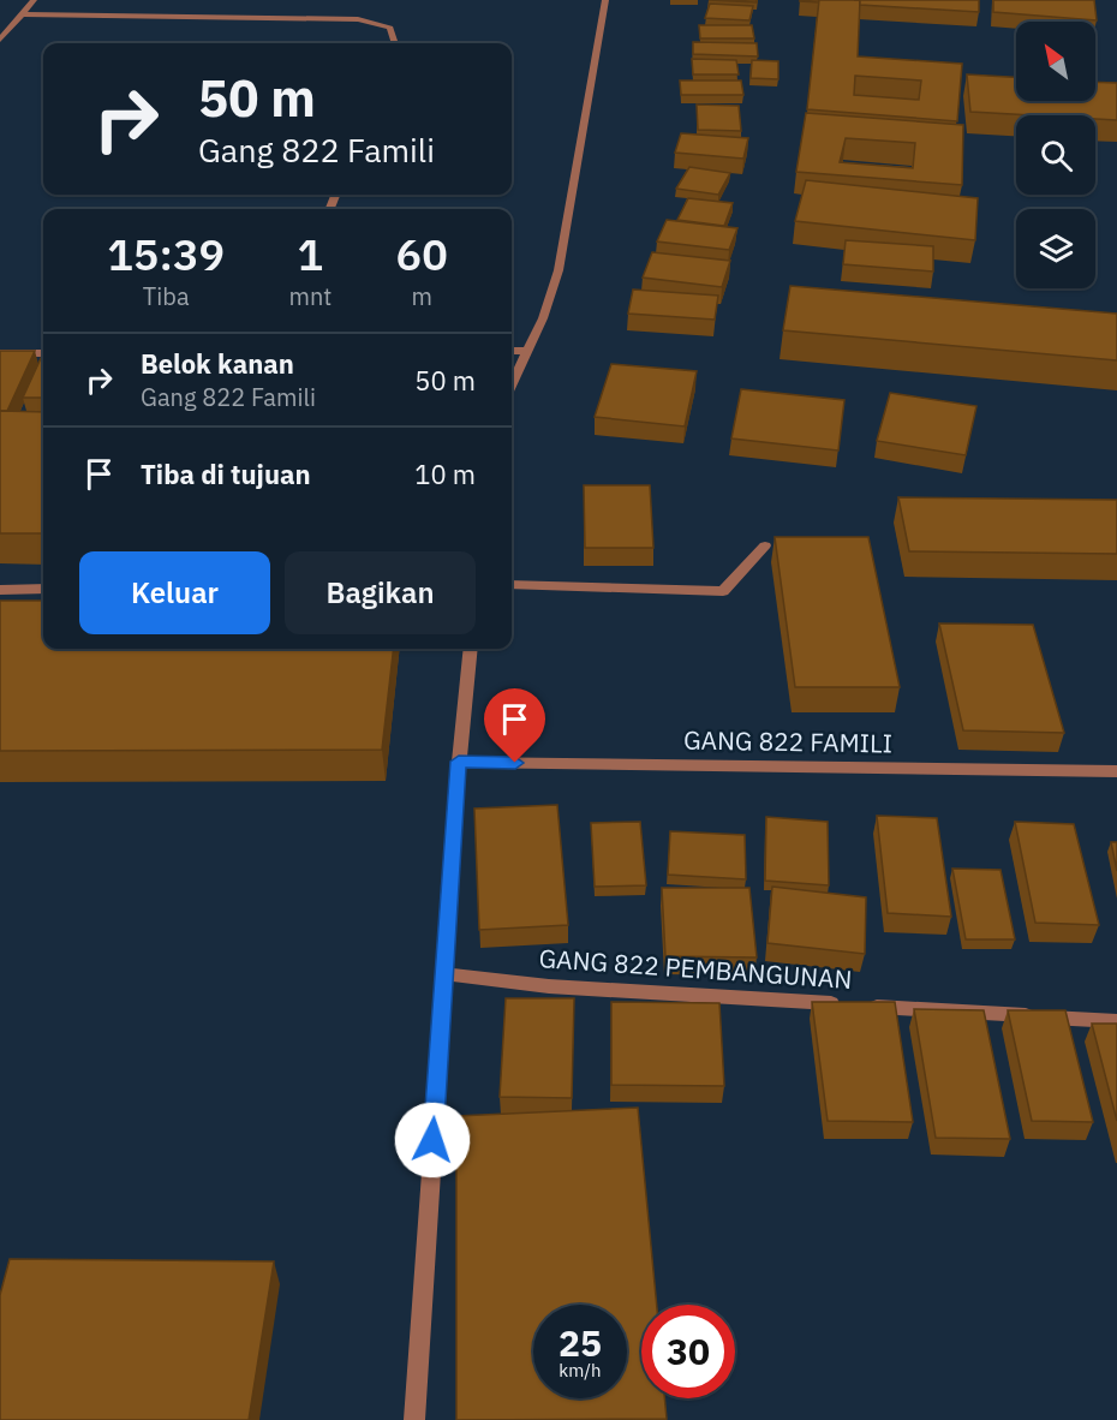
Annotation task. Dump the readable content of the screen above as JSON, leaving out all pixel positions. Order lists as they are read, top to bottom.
{
  "streets": {
    "street": ["GANG 822 FAMILI", "GANG 822 PEMBANGUNAN"]
  },
  "north": "top left",
  "page": {
    "turn": ["50 m", "Gang 822 Famili"],
    "eta": [
      "15:39",
      "Tiba",
      "1",
      "mnt",
      "60",
      "m"
    ],
    "list": [
      {
        "name": "Belok kanan",
        "note": "Gang 822 Famili",
        "value": "50 m"
      },
      {
        "name": "Tiba di tujuan",
        "value": "10 m"
      }
    ],
    "buttons": ["Keluar", "Bagikan"],
    "speed": "25 km/h",
    "limit": "30"
  }
}
